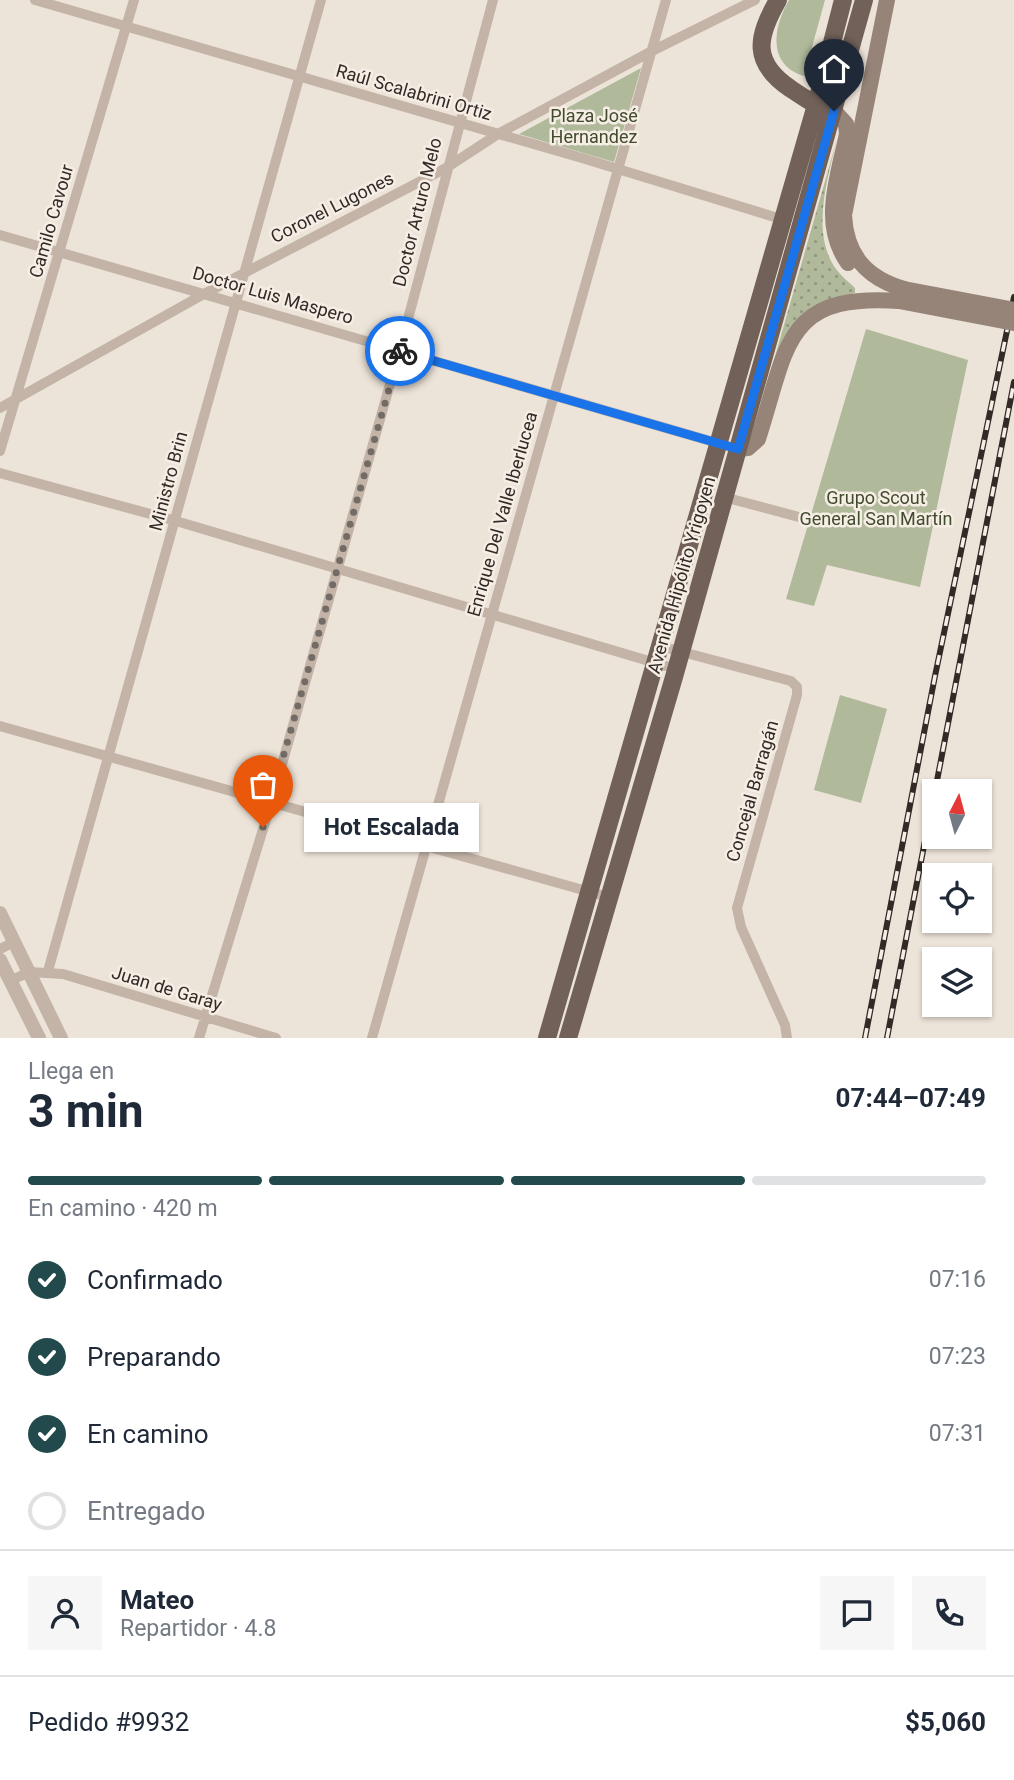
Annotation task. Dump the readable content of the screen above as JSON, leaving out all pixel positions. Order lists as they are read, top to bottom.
{
  "streets": {
    "main road": ["Avenida Hipólito Yrigoyen"],
    "street": [
      "Raúl Scalabrini Ortiz",
      "Coronel Lugones",
      "Doctor Arturo Melo",
      "Camilo Cavour",
      "Doctor Luis Maspero",
      "Ministro Brin",
      "Enrique Del Valle Iberlucea",
      "Concejal Barragán",
      "Juan de Garay"
    ]
  },
  "crossings": [
    ["Raúl Scalabrini Ortiz", "Coronel Lugones"],
    ["Raúl Scalabrini Ortiz", "Doctor Arturo Melo"],
    ["Raúl Scalabrini Ortiz", "Camilo Cavour"],
    ["Raúl Scalabrini Ortiz", "Ministro Brin"],
    ["Raúl Scalabrini Ortiz", "Enrique Del Valle Iberlucea"],
    ["Raúl Scalabrini Ortiz", "Avenida Hipólito Yrigoyen"],
    ["Coronel Lugones", "Doctor Arturo Melo"],
    ["Coronel Lugones", "Camilo Cavour"],
    ["Coronel Lugones", "Doctor Luis Maspero"],
    ["Coronel Lugones", "Ministro Brin"],
    ["Coronel Lugones", "Enrique Del Valle Iberlucea"],
    ["Doctor Arturo Melo", "Doctor Luis Maspero"],
    ["Doctor Arturo Melo", "Juan de Garay"],
    ["Camilo Cavour", "Doctor Luis Maspero"],
    ["Doctor Luis Maspero", "Ministro Brin"],
    ["Doctor Luis Maspero", "Enrique Del Valle Iberlucea"],
    ["Doctor Luis Maspero", "Avenida Hipólito Yrigoyen"],
    ["Ministro Brin", "Juan de Garay"],
    ["Avenida Hipólito Yrigoyen", "Concejal Barragán"]
  ],
  "parks": ["Plaza José Hernandez", "Grupo Scout General San Martín"],
  "places": ["Hot Escalada"],
  "north": "top",
  "page": {
    "bubble": "Hot Escalada",
    "heading": ["3 min", "Llega en", "07:44–07:49"],
    "panel": [
      "Mateo",
      "Repartidor · 4.8",
      "Pedido #9932",
      "$5,060"
    ],
    "bar": "En camino · 420 m",
    "list": [
      ["Confirmado", "07:16"],
      ["Preparando", "07:23"],
      ["En camino", "07:31"],
      "Entregado"
    ]
  }
}
